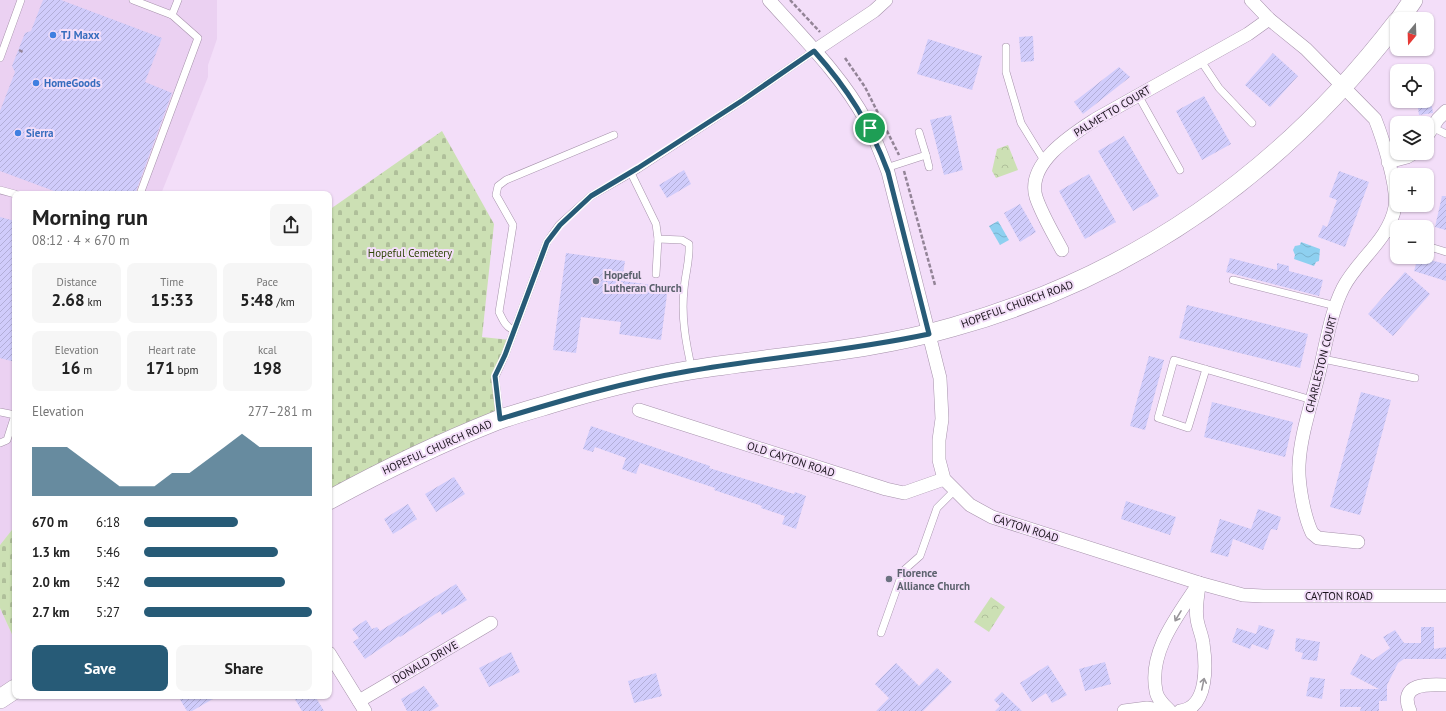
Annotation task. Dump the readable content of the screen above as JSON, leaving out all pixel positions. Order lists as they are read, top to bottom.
{
  "streets": {
    "main road": ["HOPEFUL CHURCH ROAD"],
    "street": [
      "PALMETTO COURT",
      "CHARLESTON COURT",
      "OLD CAYTON ROAD",
      "CAYTON ROAD",
      "DONALD DRIVE"
    ]
  },
  "crossings": [
    ["HOPEFUL CHURCH ROAD", "CHARLESTON COURT"],
    ["HOPEFUL CHURCH ROAD", "CAYTON ROAD"],
    ["OLD CAYTON ROAD", "CAYTON ROAD"]
  ],
  "parks": ["Hopeful Cemetery"],
  "places": [
    "TJ Maxx",
    "HomeGoods",
    "Sierra",
    "Hopeful Lutheran Church",
    "Florence Alliance Church"
  ],
  "north": "bottom",
  "page": {
    "map_buttons": ["+", "−"],
    "heading": ["Morning run", "08:12 · 4 × 670 m"],
    "stats": [
      ["Distance", "2.68 km"],
      ["Time", "15:33"],
      ["Pace", "5:48 /km"],
      ["Elevation", "16 m"],
      ["Heart rate", "171 bpm"],
      ["kcal", "198"]
    ],
    "chart": ["Elevation", "277–281 m"],
    "list": [
      {
        "name": "670 m",
        "note": "6:18"
      },
      {
        "name": "1.3 km",
        "note": "5:46"
      },
      {
        "name": "2.0 km",
        "note": "5:42"
      },
      {
        "name": "2.7 km",
        "note": "5:27"
      }
    ],
    "buttons": ["Save", "Share"]
  }
}
